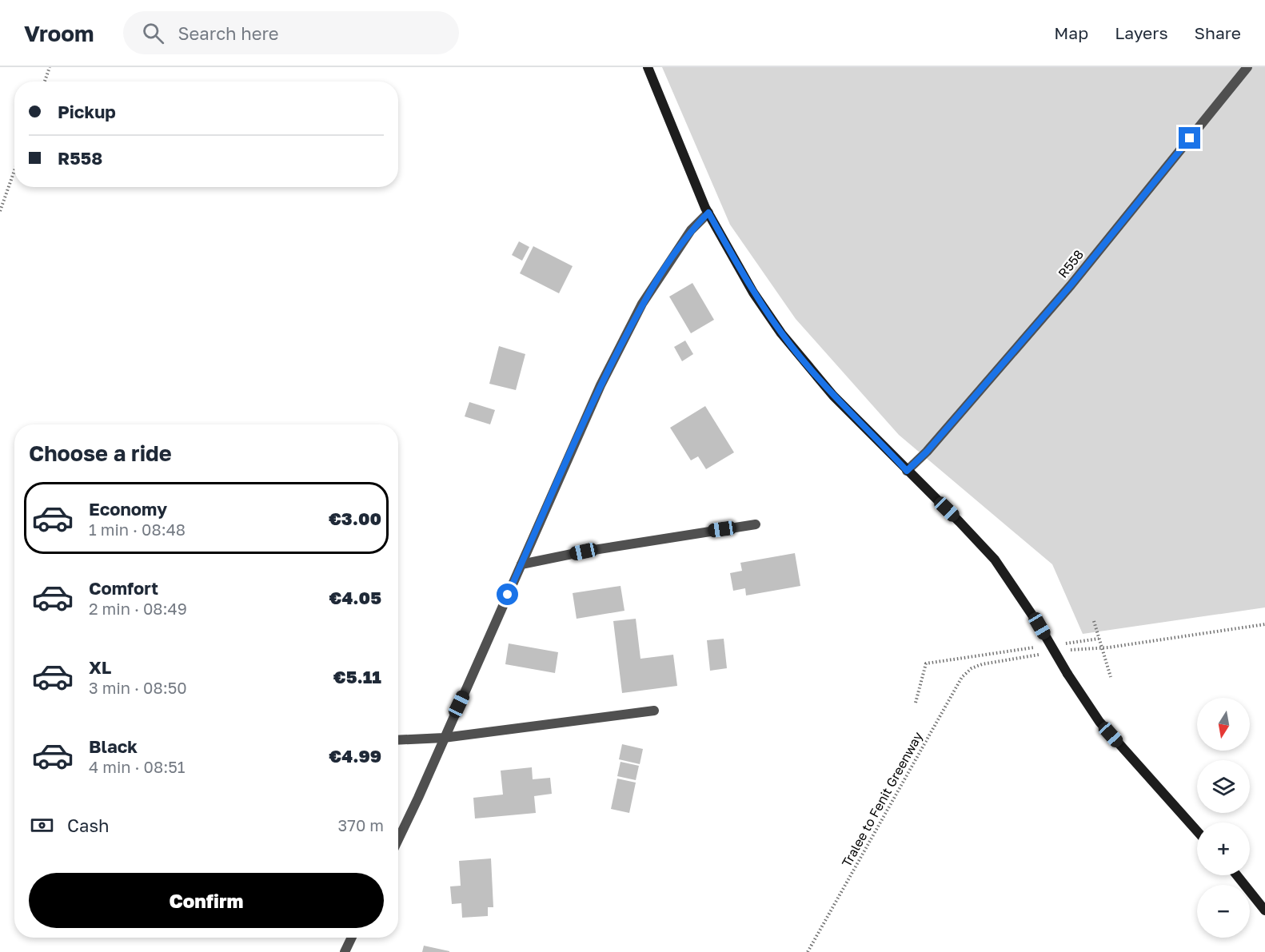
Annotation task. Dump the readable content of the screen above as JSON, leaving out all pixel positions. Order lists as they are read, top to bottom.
{
  "streets": {
    "street": ["R558"],
    "path": ["Tralee to Fenit Greenway"]
  },
  "north": "bottom",
  "page": {
    "header": "Vroom",
    "search": "Search here",
    "nav": ["Map", "Layers", "Share"],
    "banner": ["Pickup", "R558"],
    "heading": "Choose a ride",
    "list": [
      {
        "name": "Economy",
        "note": "1 min · 08:48",
        "value": "€3.00"
      },
      {
        "name": "Comfort",
        "note": "2 min · 08:49",
        "value": "€4.05"
      },
      {
        "name": "XL",
        "note": "3 min · 08:50",
        "value": "€5.11"
      },
      {
        "name": "Black",
        "note": "4 min · 08:51",
        "value": "€4.99"
      }
    ],
    "map_buttons": ["+", "−"],
    "pay": ["Cash", "370 m"],
    "buttons": "Confirm"
  }
}
